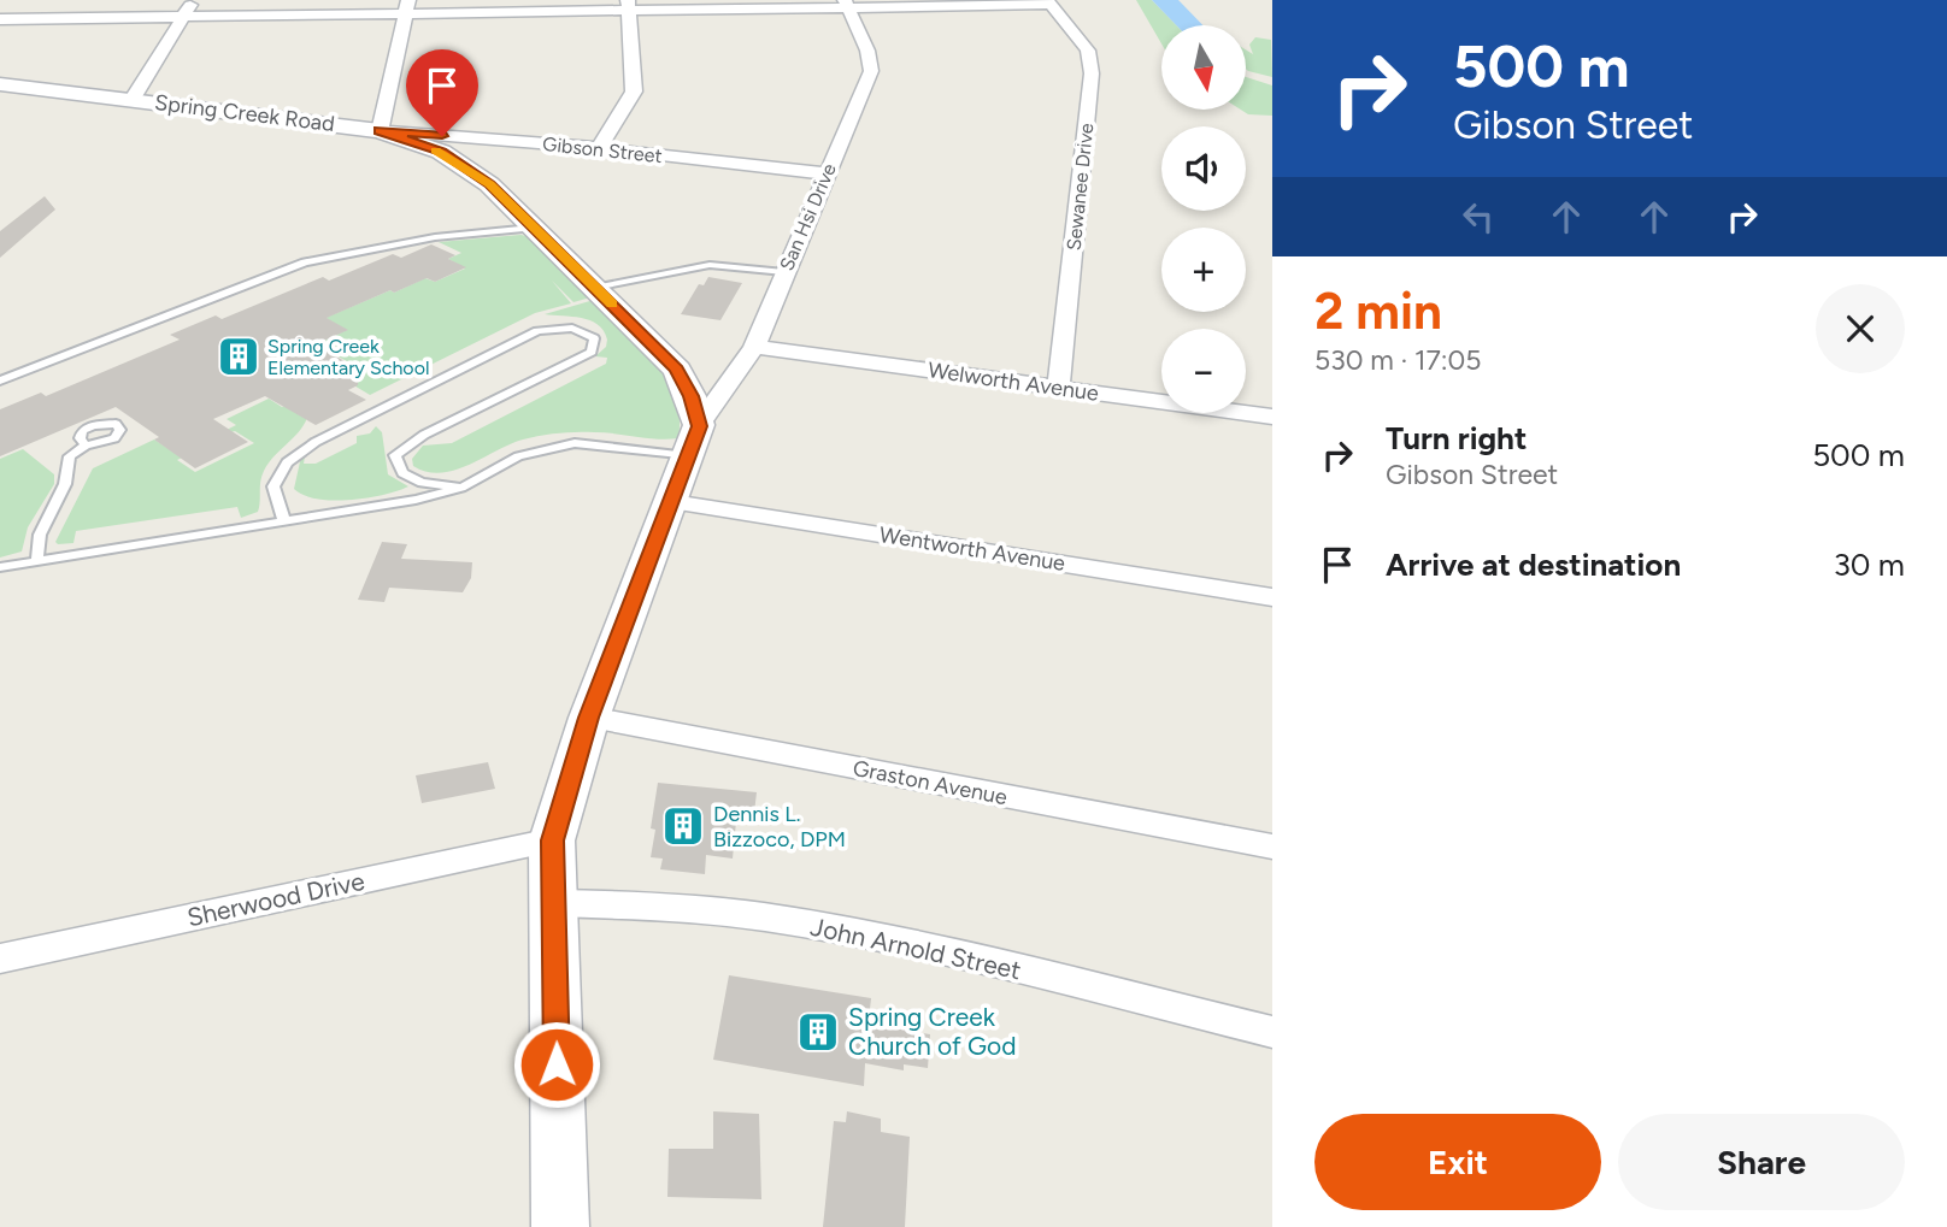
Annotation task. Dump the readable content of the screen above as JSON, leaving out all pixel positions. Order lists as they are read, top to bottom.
{
  "streets": {
    "street": [
      "Spring Creek Road",
      "Gibson Street",
      "Sewanee Drive",
      "San Hsi Drive",
      "Welworth Avenue",
      "Wentworth Avenue",
      "Graston Avenue",
      "Sherwood Drive",
      "John Arnold Street"
    ]
  },
  "crossings": [
    ["Spring Creek Road", "Gibson Street"],
    ["Spring Creek Road", "San Hsi Drive"],
    ["Gibson Street", "San Hsi Drive"],
    ["Sewanee Drive", "Welworth Avenue"],
    ["San Hsi Drive", "Welworth Avenue"]
  ],
  "places": {
    "building": ["Spring Creek Elementary School", "Dennis L. Bizzoco, DPM", "Spring Creek Church of God"]
  },
  "north": "bottom",
  "page": {
    "turn": ["500 m", "Gibson Street"],
    "map_buttons": ["+", "−"],
    "heading": ["2 min", "530 m · 17:05"],
    "list": [
      {
        "name": "Turn right",
        "note": "Gibson Street",
        "value": "500 m"
      },
      {
        "name": "Arrive at destination",
        "value": "30 m"
      }
    ],
    "buttons": ["Exit", "Share"]
  }
}
